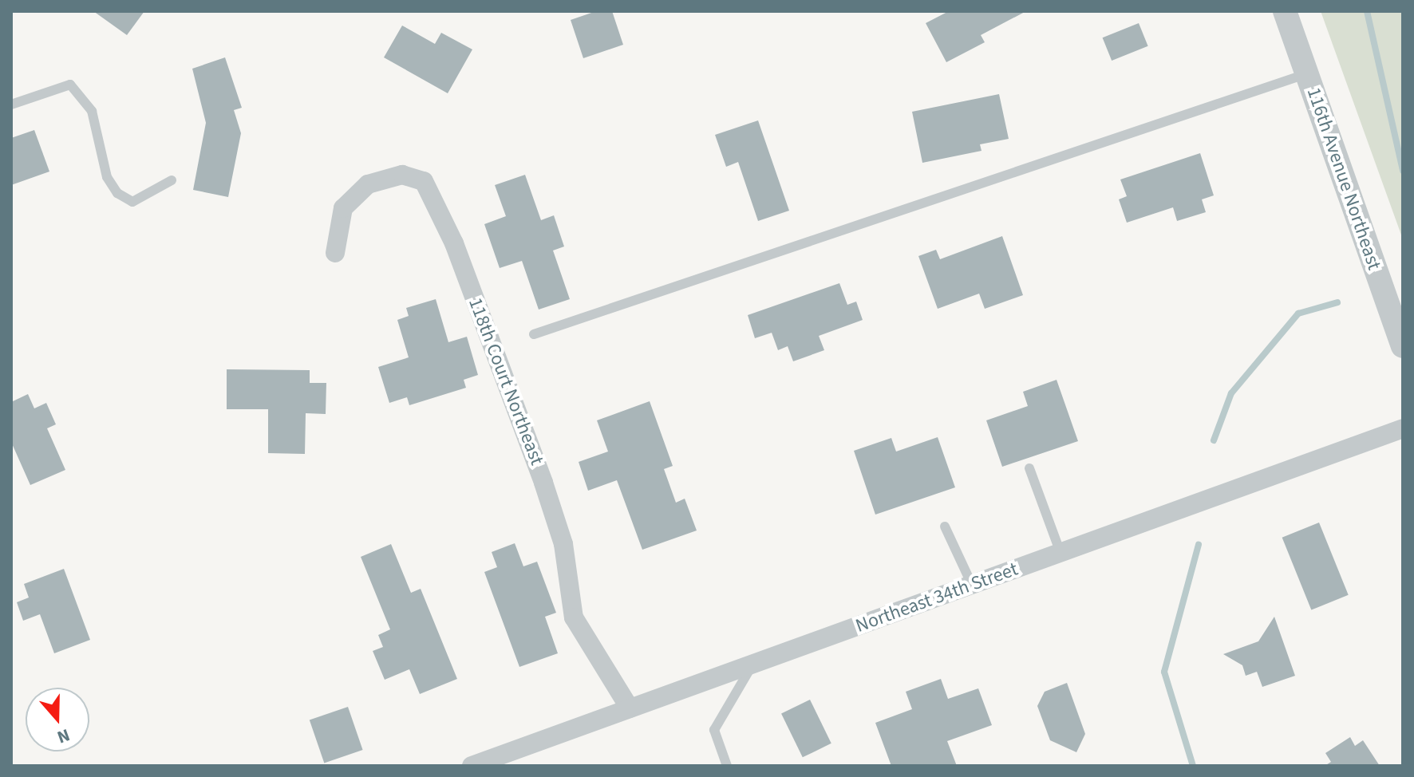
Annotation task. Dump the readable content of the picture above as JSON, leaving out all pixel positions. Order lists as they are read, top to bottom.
{
  "streets": {
    "street": ["116th Avenue Northeast", "118th Court Northeast", "Northeast 34th Street"]
  },
  "crossings": [
    ["118th Court Northeast", "Northeast 34th Street"]
  ],
  "north": "bottom"
}
